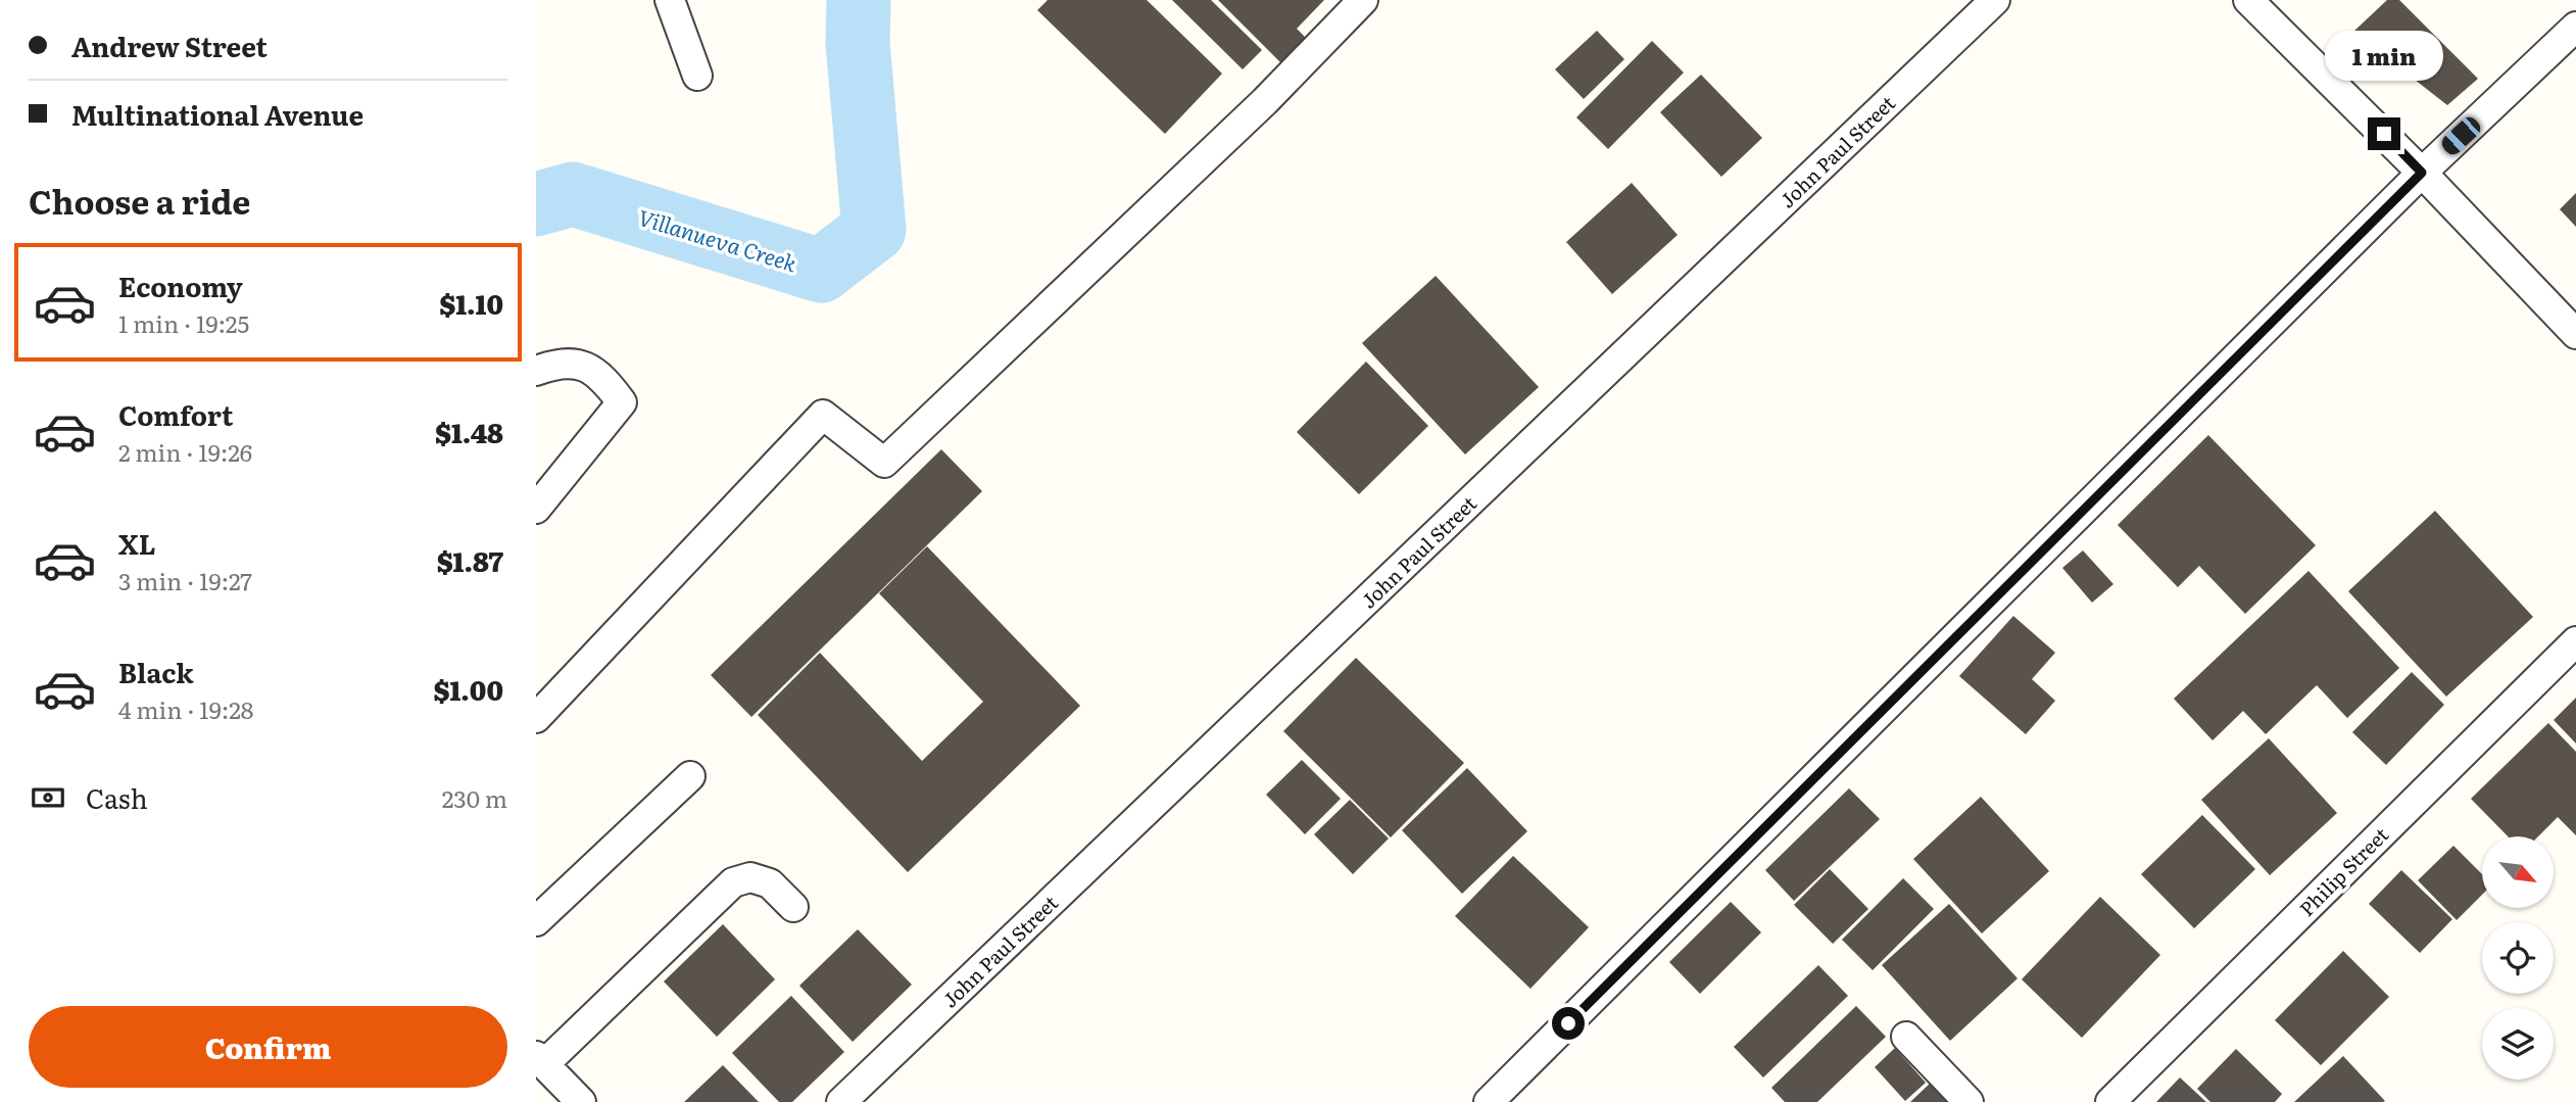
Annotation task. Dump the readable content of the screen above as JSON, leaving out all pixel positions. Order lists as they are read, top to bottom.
{
  "streets": {
    "street": ["John Paul Street", "Philip Street"]
  },
  "water": ["Villanueva Creek"],
  "north": "bottom right",
  "page": {
    "banner": ["Andrew Street", "Multinational Avenue"],
    "bubble": "1 min",
    "heading": "Choose a ride",
    "list": [
      {
        "name": "Economy",
        "note": "1 min · 19:25",
        "value": "$1.10"
      },
      {
        "name": "Comfort",
        "note": "2 min · 19:26",
        "value": "$1.48"
      },
      {
        "name": "XL",
        "note": "3 min · 19:27",
        "value": "$1.87"
      },
      {
        "name": "Black",
        "note": "4 min · 19:28",
        "value": "$1.00"
      }
    ],
    "pay": ["Cash", "230 m"],
    "buttons": "Confirm"
  }
}
